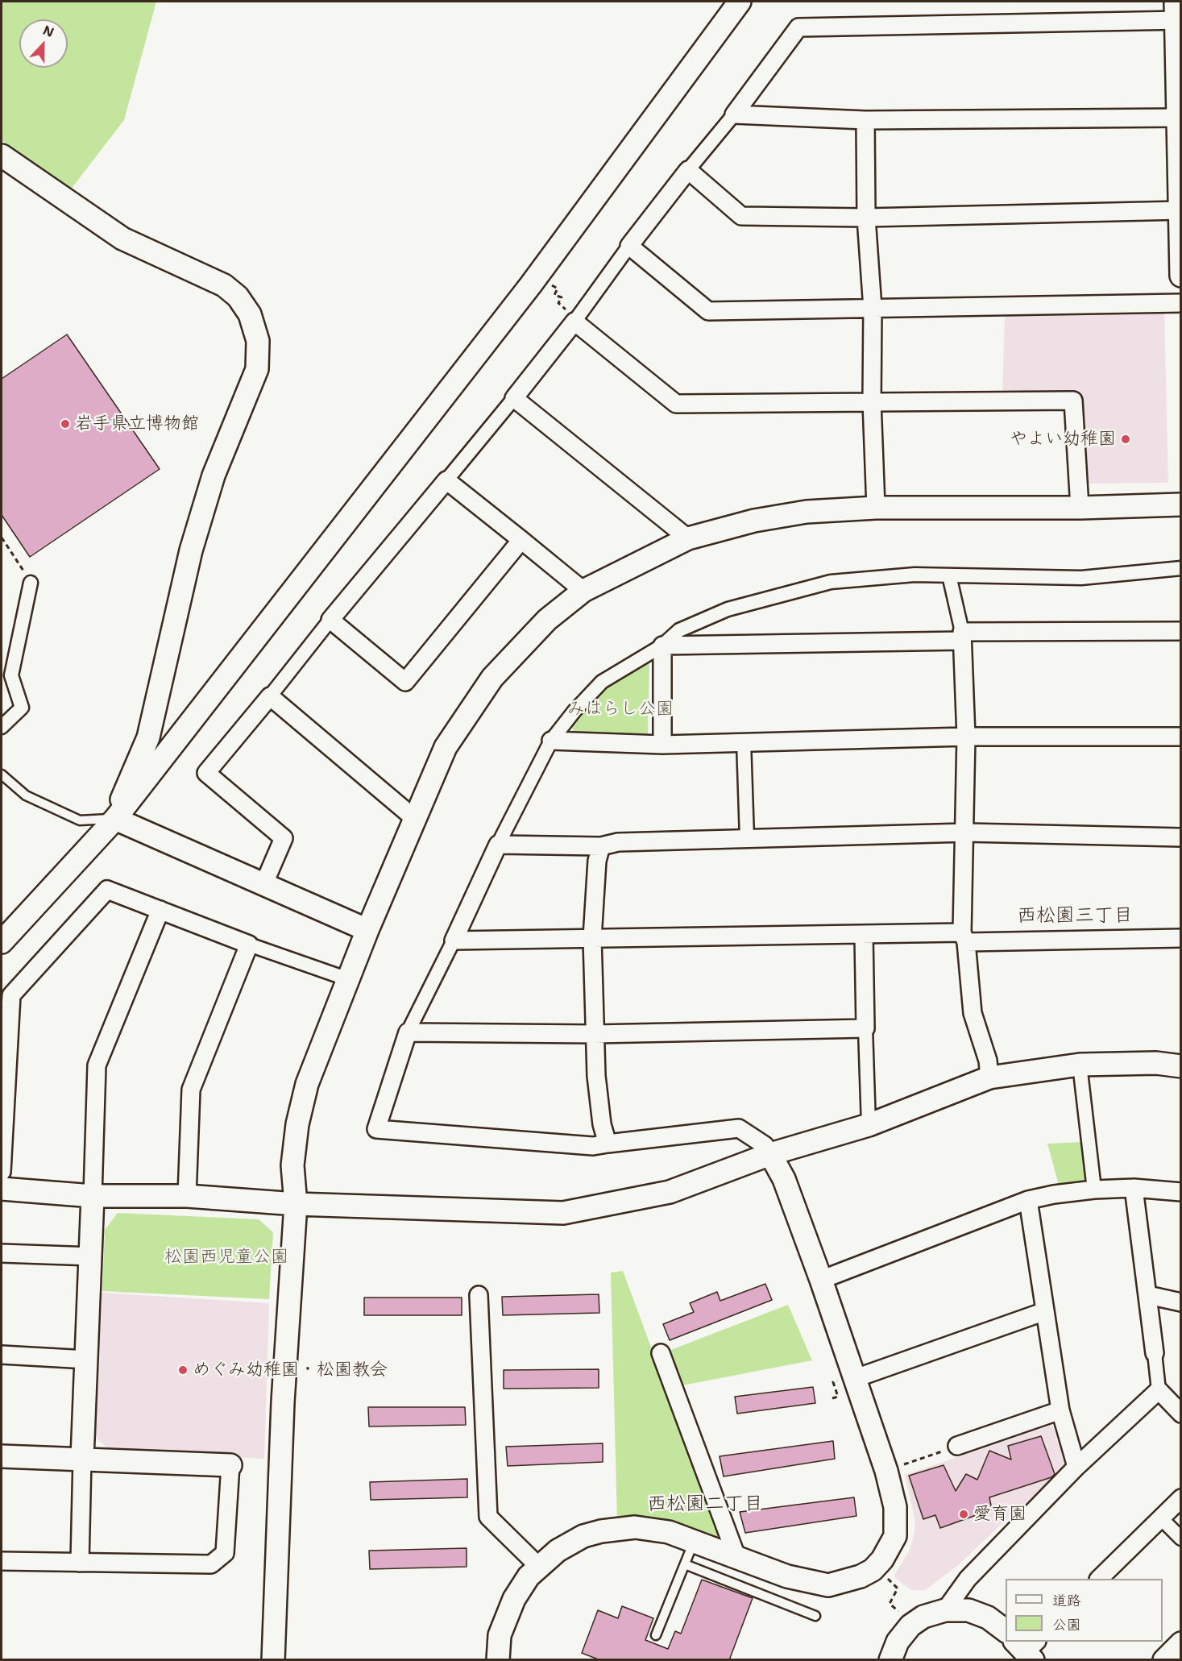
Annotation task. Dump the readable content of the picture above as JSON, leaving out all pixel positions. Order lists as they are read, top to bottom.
{
  "districts": ["西松園三丁目", "西松園二丁目"],
  "parks": ["みはらし公園", "松園西児童公園"],
  "places": [
    "岩手県立博物館",
    "やよい幼稚園",
    "めぐみ幼稚園・松園教会",
    "愛育園"
  ],
  "legend": ["道路", "公園"],
  "north": "top"
}
